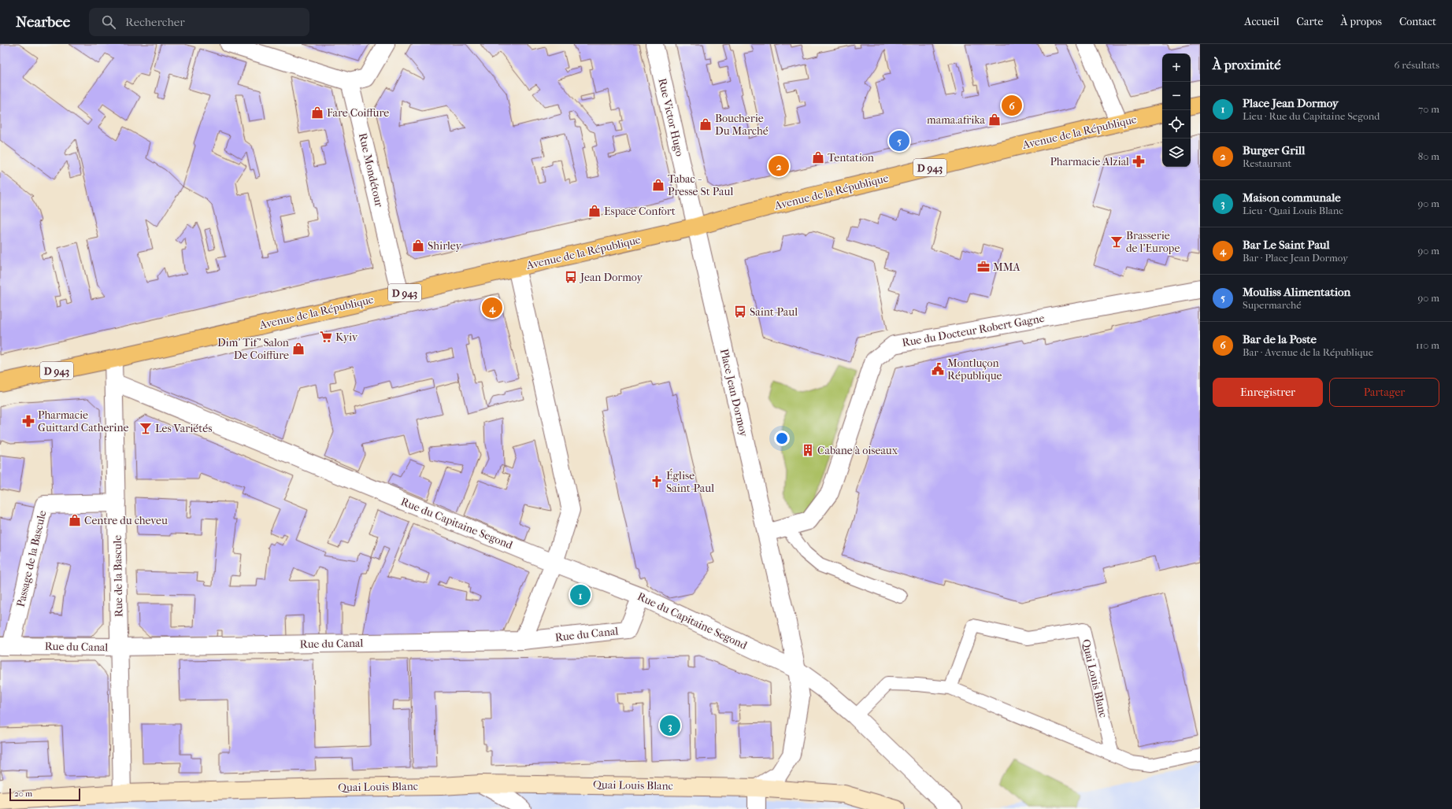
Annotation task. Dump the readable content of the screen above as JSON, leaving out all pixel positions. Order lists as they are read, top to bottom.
{
  "streets": {
    "main road": ["Avenue de la République", "D 943", "Quai Louis Blanc"],
    "street": [
      "Rue Victor Hugo",
      "Rue Mondétour",
      "Rue du Docteur Robert Gagne",
      "Place Jean Dormoy",
      "Rue du Capitaine Segond",
      "Passage de la Bascule",
      "Rue de la Bascule",
      "Rue du Canal"
    ]
  },
  "crossings": [
    ["Rue Victor Hugo", "Avenue de la République"],
    ["Rue Victor Hugo", "Place Jean Dormoy"],
    ["Avenue de la République", "Rue Mondétour"],
    ["Avenue de la République", "Place Jean Dormoy"],
    ["Avenue de la République", "Rue de la Bascule"],
    ["Rue du Docteur Robert Gagne", "Place Jean Dormoy"],
    ["Place Jean Dormoy", "Rue du Capitaine Segond"],
    ["Rue du Capitaine Segond", "Rue de la Bascule"],
    ["Rue du Capitaine Segond", "Rue du Canal"],
    ["Passage de la Bascule", "Rue de la Bascule"],
    ["Passage de la Bascule", "Rue du Canal"],
    ["Rue de la Bascule", "Rue du Canal"],
    ["Rue de la Bascule", "Quai Louis Blanc"]
  ],
  "places": {
    "shop": [
      "Fare Coiffure",
      "mama.afrika",
      "Boucherie Du Marché",
      "Tentation",
      "Tabac - Presse St Paul",
      "Espace Confort",
      "Shirley",
      "Dim' Tif' Salon De Coiffure",
      "Centre du cheveu"
    ],
    "pharmacy": ["Pharmacie Alzial", "Pharmacie Guittard Catherine"],
    "bar": ["Brasserie de l'Europe", "Les Variétés"],
    "office": ["MMA"],
    "bus stop": ["Jean Dormoy", "Saint-Paul"],
    "supermarket": ["Kyiv"],
    "public building": ["Montluçon République"],
    "building": ["Cabane à oiseaux"],
    "church": ["Église Saint-Paul"]
  },
  "scale_bar": "20 m",
  "page": {
    "header": "Nearbee",
    "search": "Rechercher",
    "nav": [
      "Accueil",
      "Carte",
      "À propos",
      "Contact"
    ],
    "heading": ["À proximité", "6 résultats"],
    "map_buttons": ["+", "−"],
    "list": [
      {
        "mark": "1",
        "name": "Place Jean Dormoy",
        "note": "Lieu · Rue du Capitaine Segond",
        "value": "70 m"
      },
      {
        "mark": "2",
        "name": "Burger Grill",
        "note": "Restaurant",
        "value": "80 m"
      },
      {
        "mark": "3",
        "name": "Maison communale",
        "note": "Lieu · Quai Louis Blanc",
        "value": "90 m"
      },
      {
        "mark": "4",
        "name": "Bar Le Saint Paul",
        "note": "Bar · Place Jean Dormoy",
        "value": "90 m"
      },
      {
        "mark": "5",
        "name": "Mouliss Alimentation",
        "note": "Supermarché",
        "value": "90 m"
      },
      {
        "mark": "6",
        "name": "Bar de la Poste",
        "note": "Bar · Avenue de la République",
        "value": "110 m"
      }
    ],
    "pins": [
      "6",
      "5",
      "2",
      "4",
      "1",
      "3"
    ],
    "buttons": ["Enregistrer", "Partager"],
    "scale": "20 m"
  }
}
